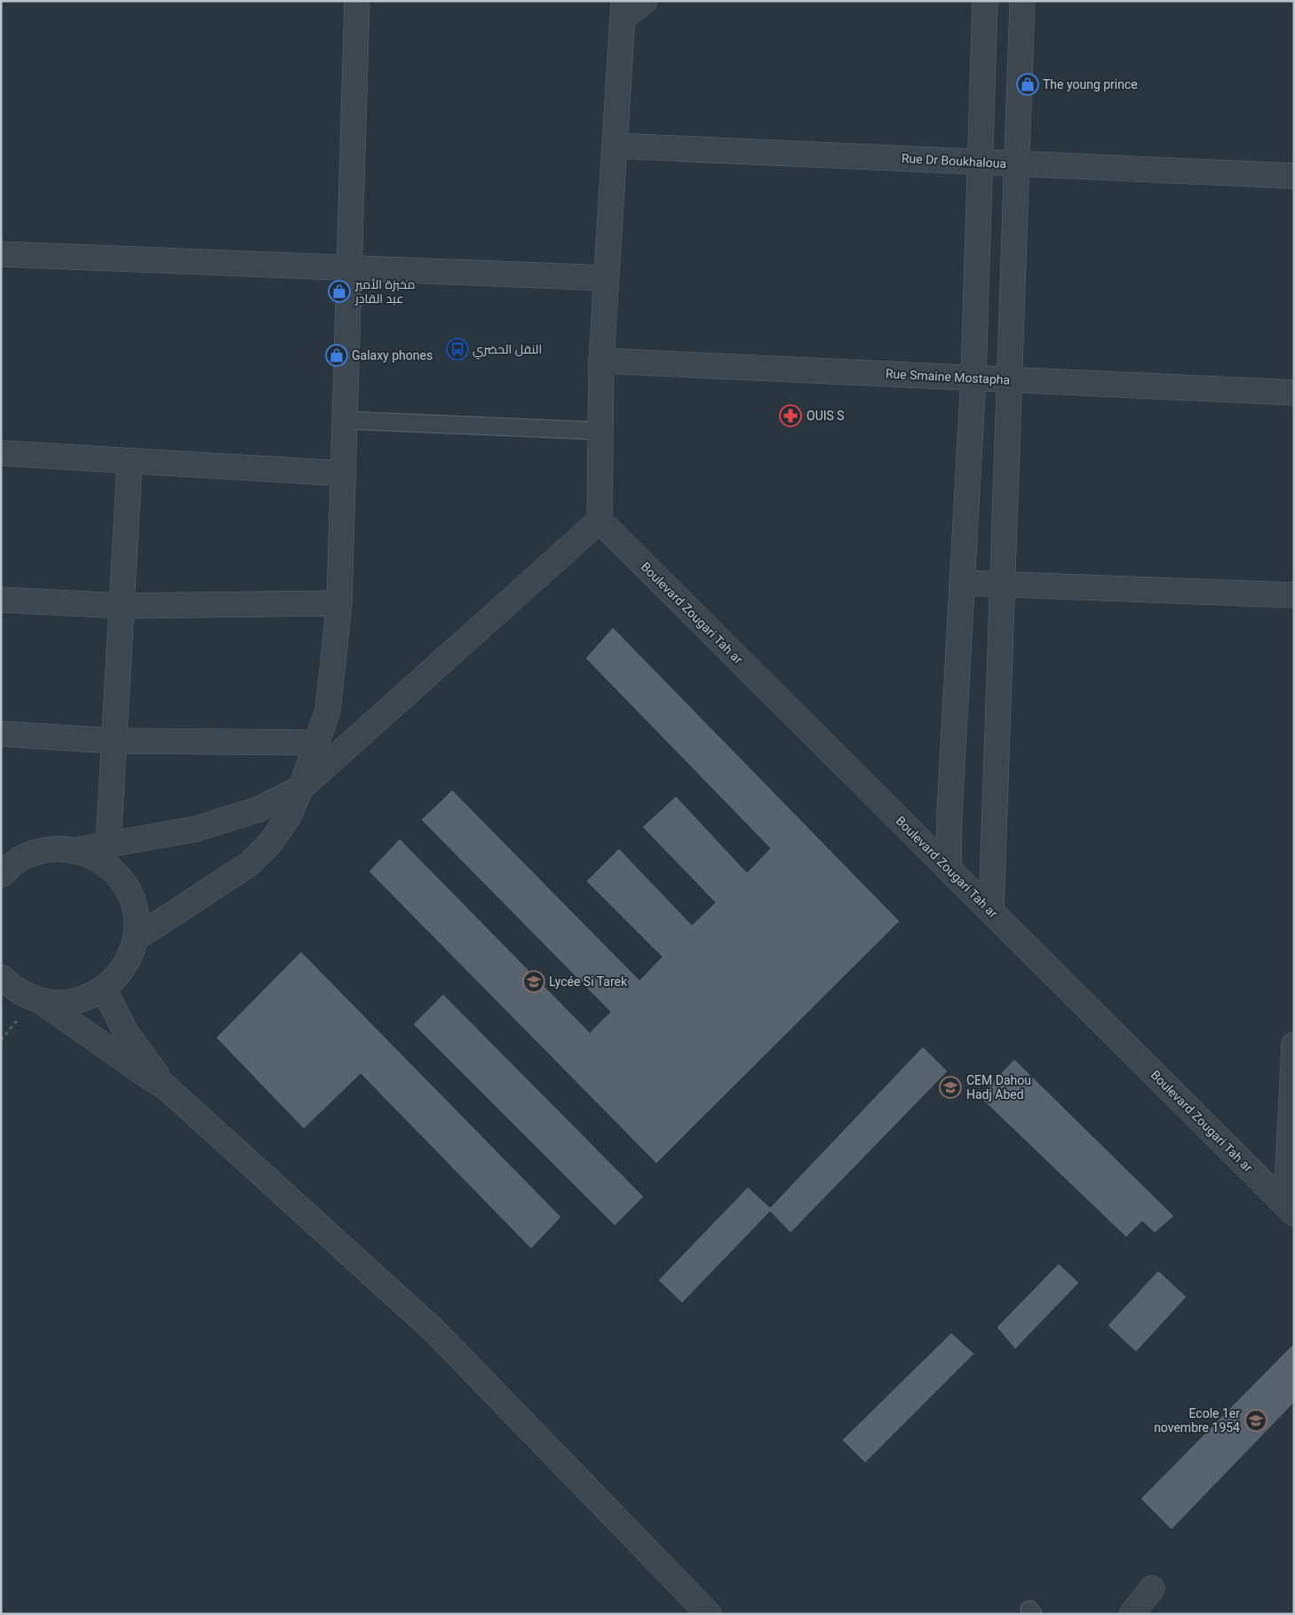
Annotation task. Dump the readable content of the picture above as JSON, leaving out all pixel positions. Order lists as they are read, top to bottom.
{
  "streets": {
    "street": ["Rue Dr Boukhaloua", "Rue Smaine Mostapha", "Boulevard Zougari Tah ar"]
  },
  "places": {
    "shop": ["The young prince", "مخبزة الأمير عبد القادر", "Galaxy phones"],
    "bus stop": ["النقل الحضري"],
    "pharmacy": ["OUIS S"],
    "school or university": ["Lycée Si Tarek", "CEM Dahou Hadj Abed", "Ecole 1er novembre 1954"]
  }
}
